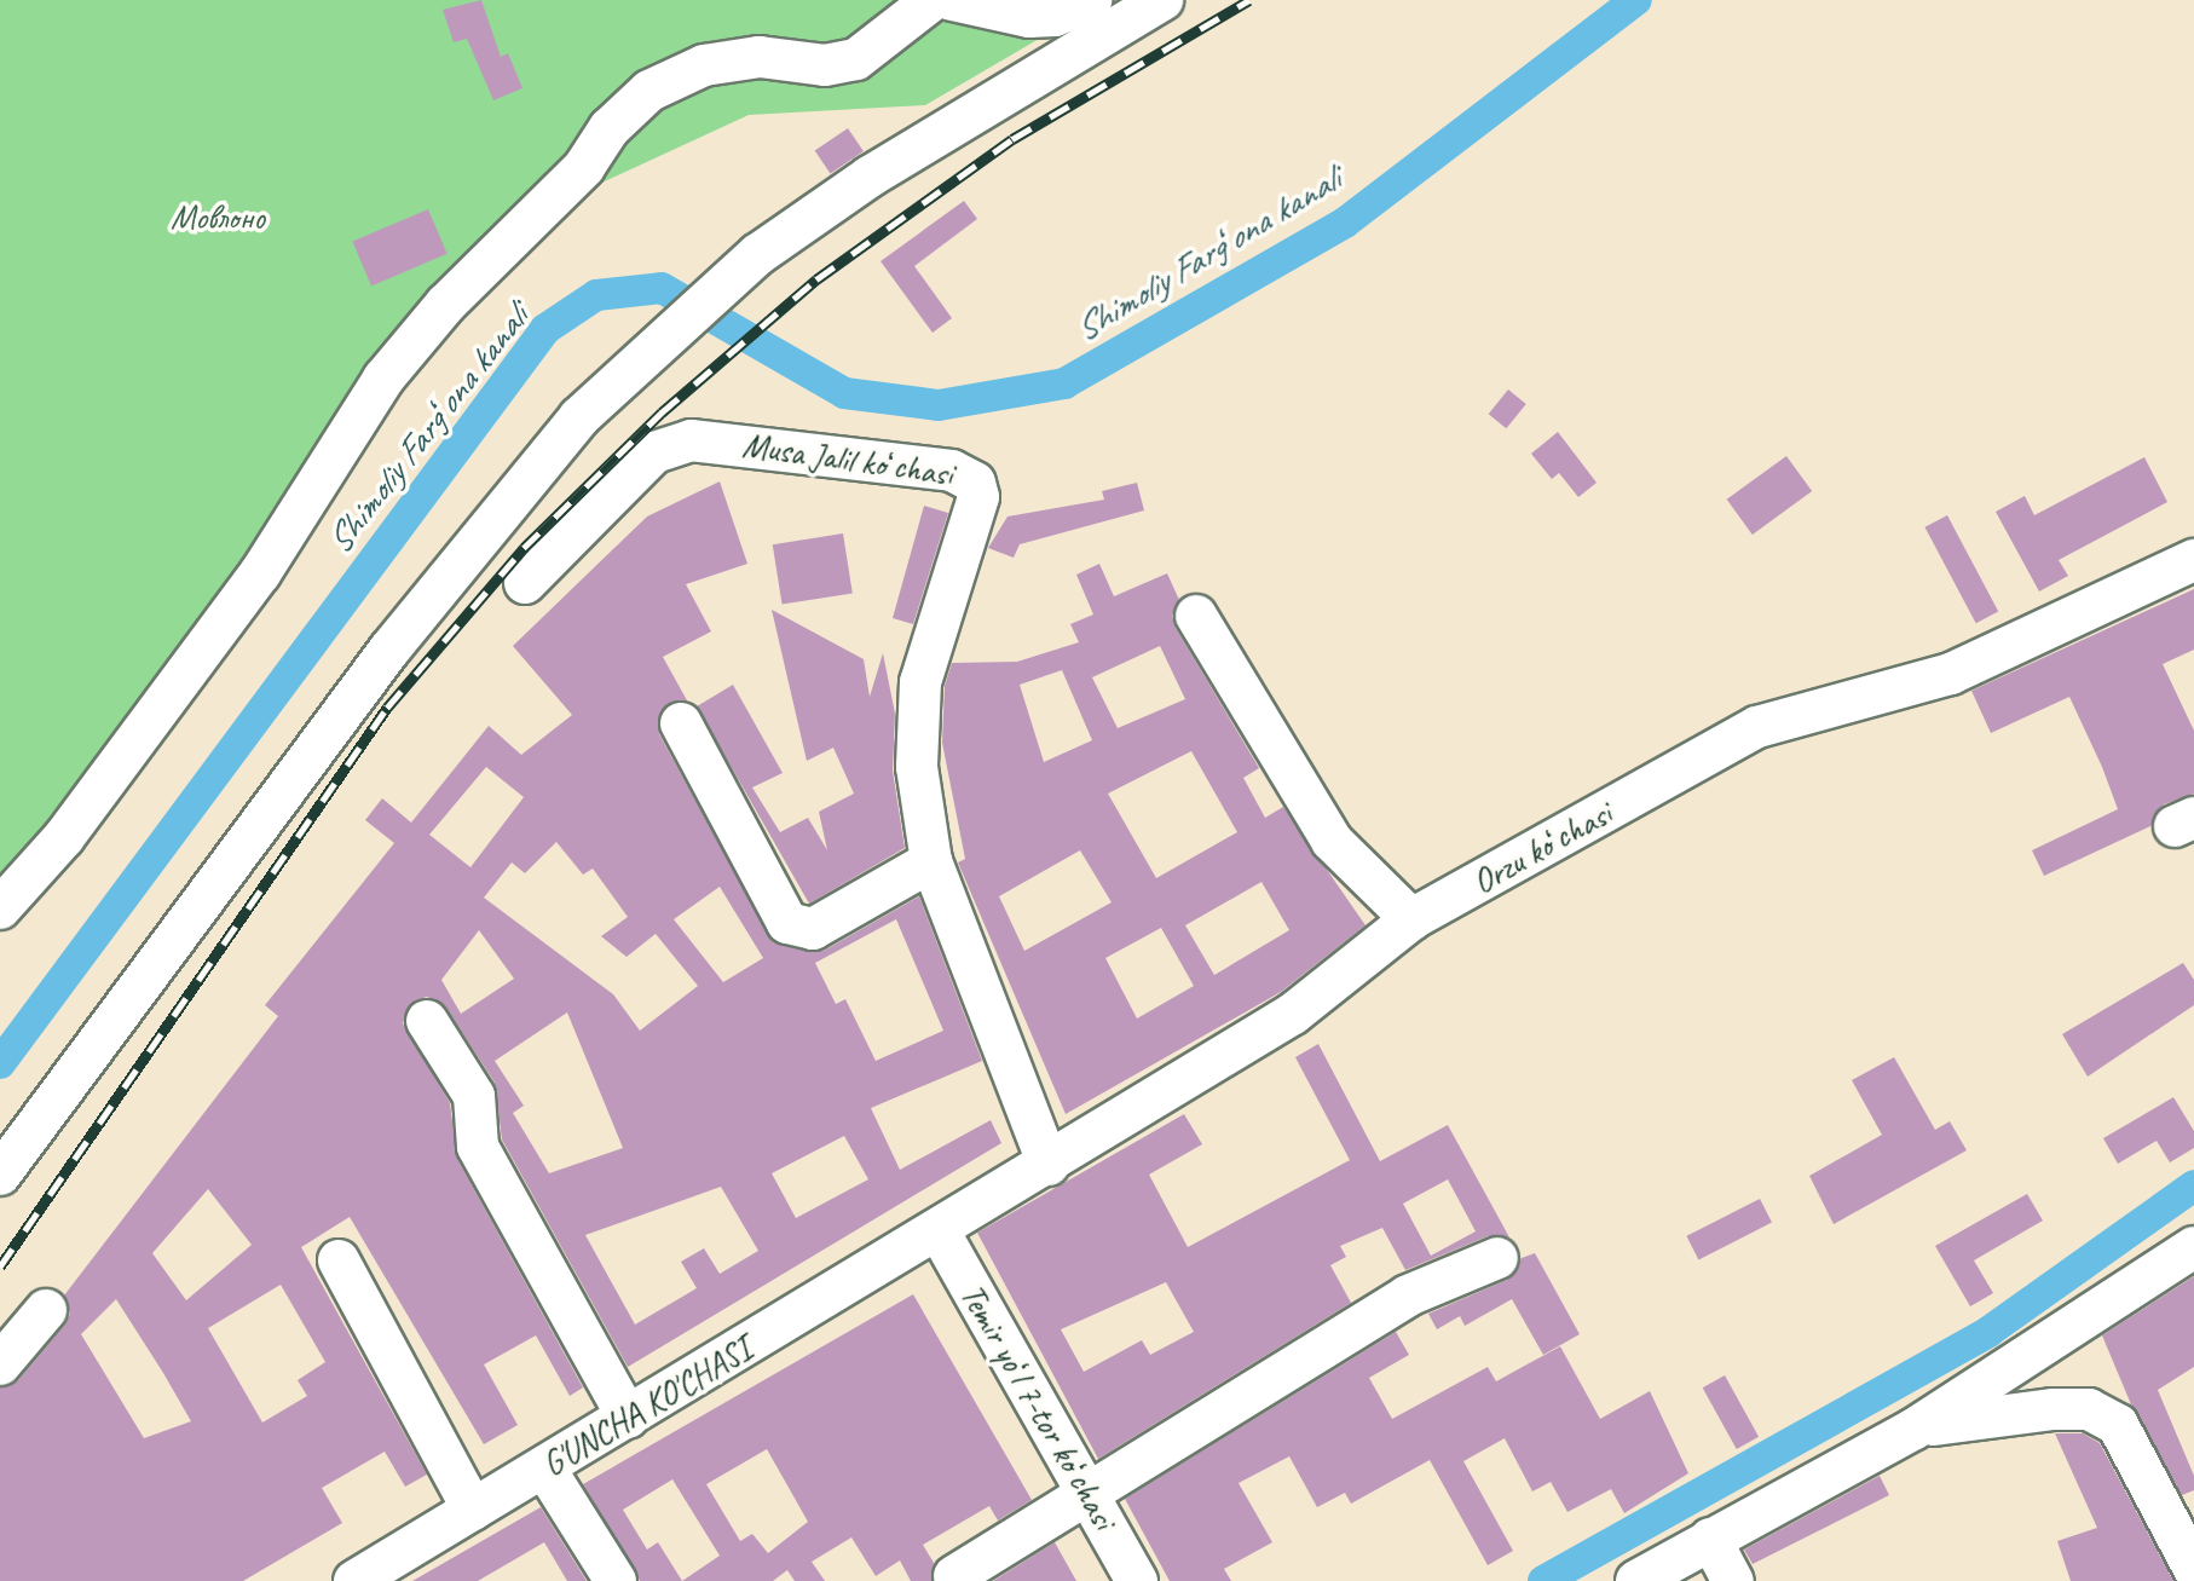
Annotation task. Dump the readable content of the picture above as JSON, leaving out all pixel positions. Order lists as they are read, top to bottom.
{
  "streets": {
    "street": [
      "Musa Jalil koʻchasi",
      "Orzu koʻchasi",
      "G'UNCHA KO'CHASI",
      "Temir yoʻl 7-tor koʻchasi"
    ]
  },
  "crossings": [
    ["Musa Jalil koʻchasi", "Orzu koʻchasi"],
    ["Orzu koʻchasi", "G'UNCHA KO'CHASI"],
    ["Orzu koʻchasi", "Temir yoʻl 7-tor koʻchasi"],
    ["G'UNCHA KO'CHASI", "Temir yoʻl 7-tor koʻchasi"]
  ],
  "water": ["Shimoliy Fargʻona kanali"],
  "parks": ["Мовлоно"]
}
